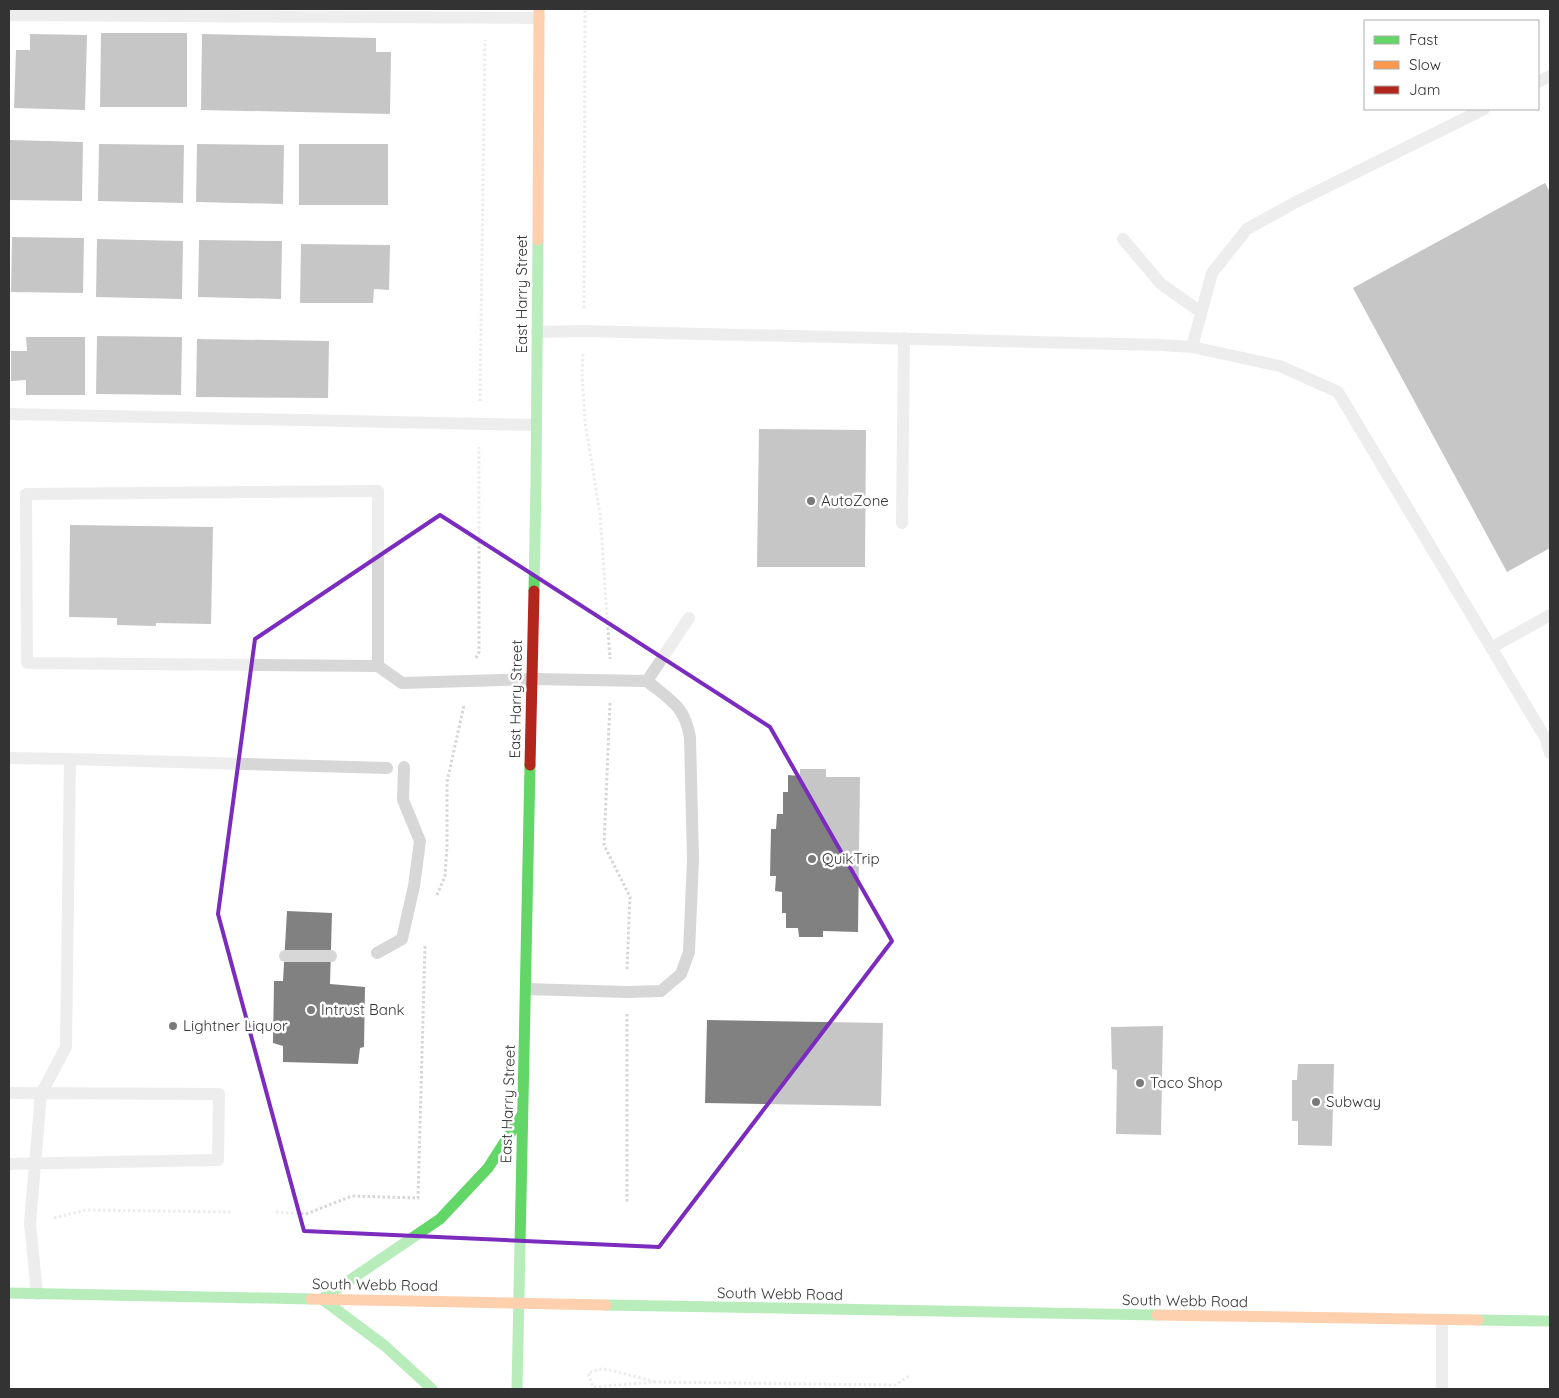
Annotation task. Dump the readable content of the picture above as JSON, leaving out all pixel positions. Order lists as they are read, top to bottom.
{
  "streets": {
    "main road": ["East Harry Street", "South Webb Road"]
  },
  "crossings": [
    ["East Harry Street", "South Webb Road"]
  ],
  "places": [
    "AutoZone",
    "QuikTrip",
    "Intrust Bank",
    "Lightner Liquor",
    "Taco Shop",
    "Subway"
  ],
  "legend": ["Fast", "Slow", "Jam"]
}
